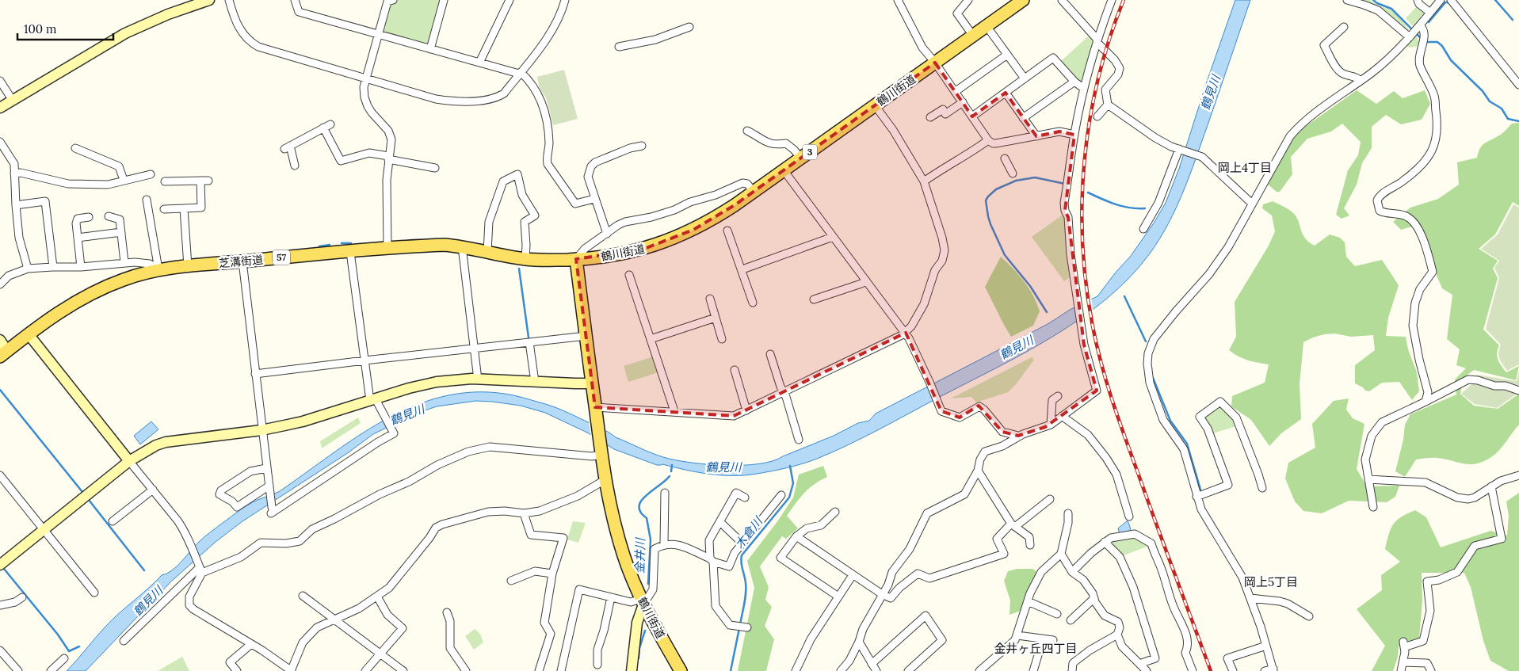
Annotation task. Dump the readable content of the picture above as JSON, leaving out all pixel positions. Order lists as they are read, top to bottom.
{
  "streets": {
    "main road": [
      "鶴川街道",
      "3",
      "57",
      "芝溝街道"
    ]
  },
  "crossings": [
    ["鶴川街道", "芝溝街道"]
  ],
  "districts": ["岡上4丁目", "岡上5丁目", "金井ヶ丘四丁目"],
  "water": ["鶴見川", "木倉川", "金井川"],
  "scale_bar": "100 m"
}
